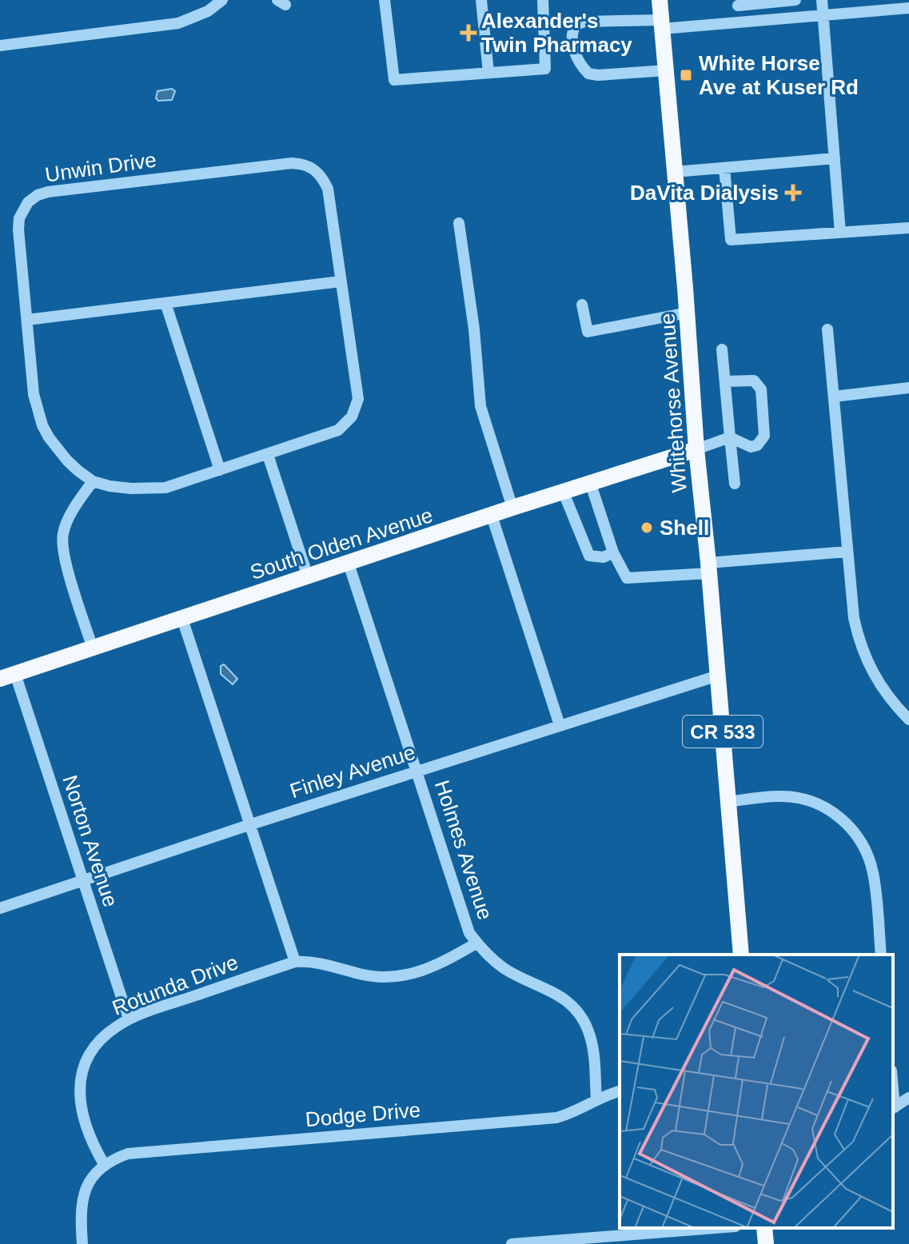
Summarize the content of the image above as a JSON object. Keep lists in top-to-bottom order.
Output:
{
  "streets": {
    "main road": ["Whitehorse Avenue", "South Olden Avenue", "CR 533"],
    "street": [
      "Unwin Drive",
      "Finley Avenue",
      "Norton Avenue",
      "Holmes Avenue",
      "Rotunda Drive",
      "Dodge Drive"
    ]
  },
  "crossings": [
    ["Whitehorse Avenue", "South Olden Avenue"],
    ["Whitehorse Avenue", "Finley Avenue"],
    ["South Olden Avenue", "Norton Avenue"],
    ["South Olden Avenue", "Holmes Avenue"],
    ["Finley Avenue", "Norton Avenue"],
    ["Finley Avenue", "Holmes Avenue"],
    ["Norton Avenue", "Rotunda Drive"],
    ["Holmes Avenue", "Rotunda Drive"],
    ["Holmes Avenue", "Dodge Drive"],
    ["Rotunda Drive", "Dodge Drive"]
  ],
  "places": {
    "health": ["Alexander's Twin Pharmacy", "DaVita Dialysis"],
    "transit": ["White Horse Ave at Kuser Rd"],
    "other": ["Shell"]
  }
}
